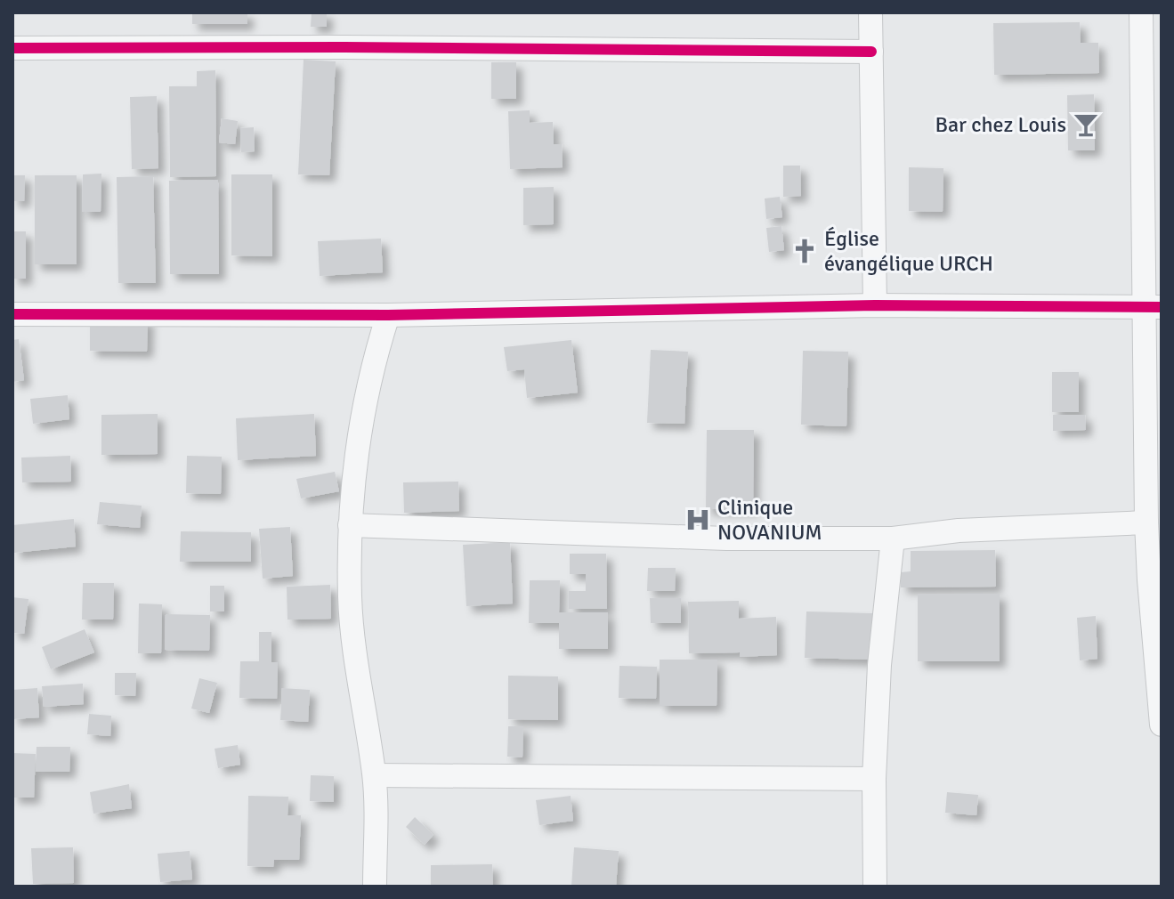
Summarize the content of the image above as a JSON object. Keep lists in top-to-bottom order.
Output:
{
  "places": {
    "bar": ["Bar chez Louis"],
    "church": ["Église évangélique URCH"],
    "hospital": ["Clinique NOVANIUM"]
  }
}
